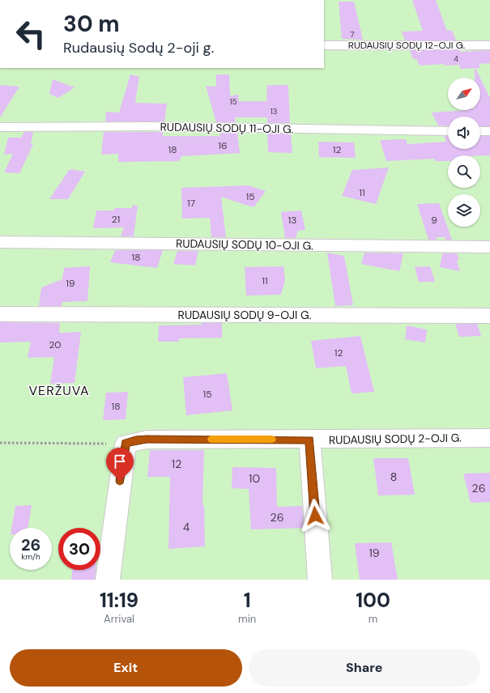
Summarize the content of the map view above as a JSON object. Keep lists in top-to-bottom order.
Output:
{
  "streets": {
    "street": [
      "RUDAUSIŲ SODŲ 12-OJI G.",
      "RUDAUSIŲ SODŲ 11-OJI G.",
      "RUDAUSIŲ SODŲ 10-OJI G.",
      "RUDAUSIŲ SODŲ 9-OJI G.",
      "RUDAUSIŲ SODŲ 2-OJI G."
    ]
  },
  "districts": ["VERŽUVA"],
  "house_numbers": [
    "7",
    "4",
    "15",
    "13",
    "16",
    "18",
    "12",
    "11",
    "15",
    "17",
    "21",
    "13",
    "9",
    "18",
    "11",
    "19",
    "20",
    "12",
    "15",
    "18",
    "12",
    "8",
    "10",
    "26",
    "26",
    "4",
    "19"
  ],
  "north": "top right",
  "page": {
    "turn": ["30 m", "Rudausių Sodų 2-oji g."],
    "speed": "26 km/h",
    "limit": "30",
    "eta": [
      "11:19",
      "Arrival",
      "1",
      "min",
      "100",
      "m"
    ],
    "buttons": ["Exit", "Share"]
  }
}
